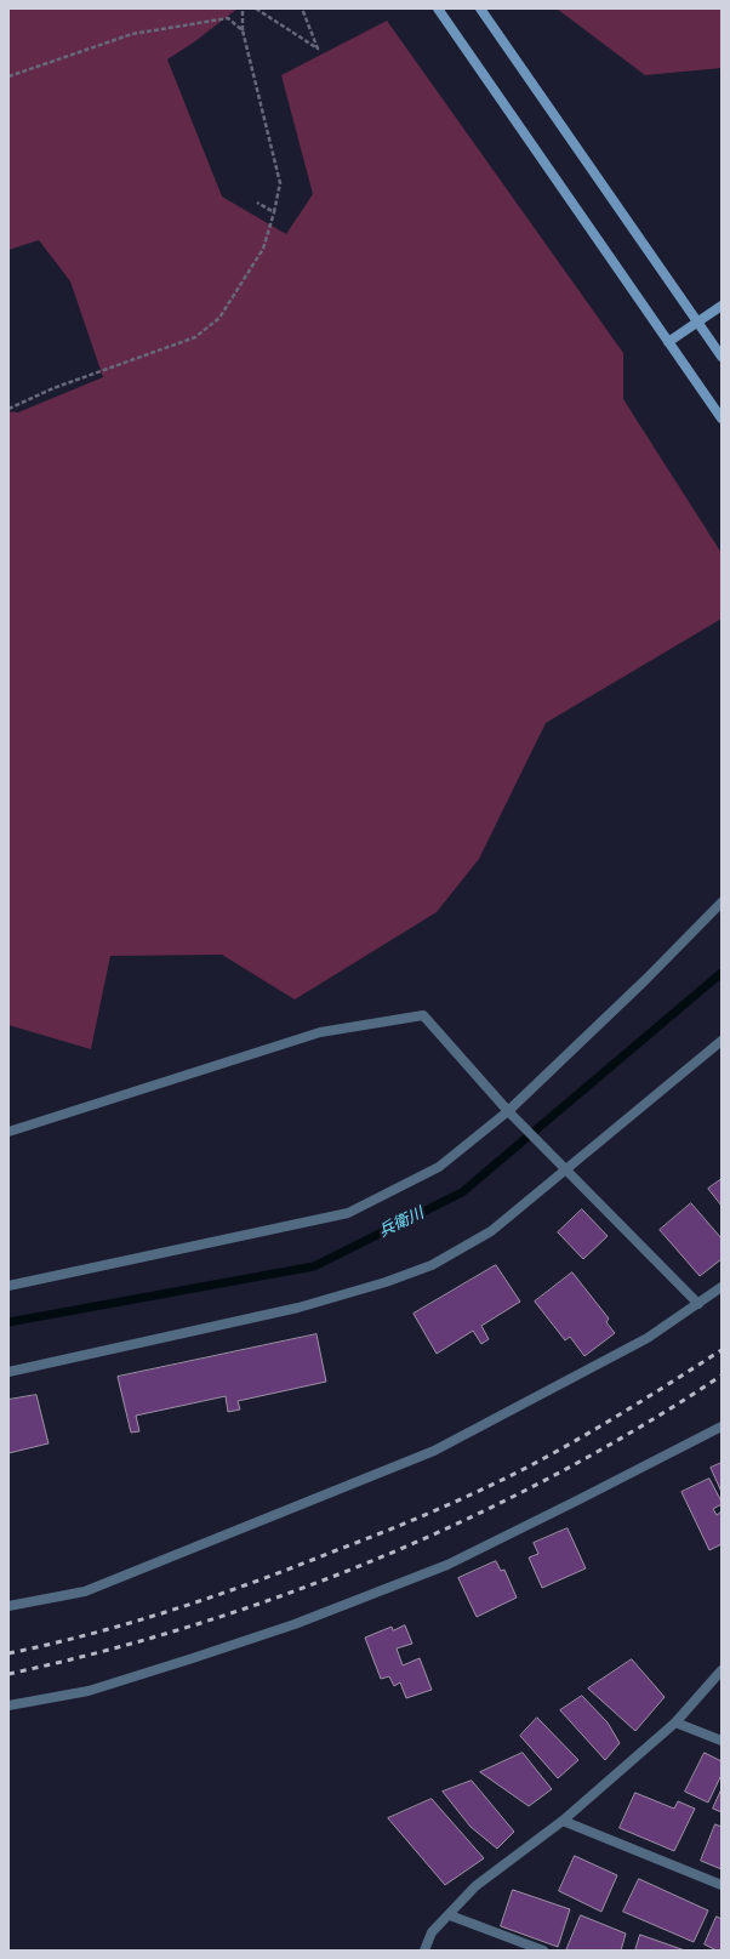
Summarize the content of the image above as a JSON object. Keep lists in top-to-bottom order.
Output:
{
  "water": ["兵衛川"]
}
